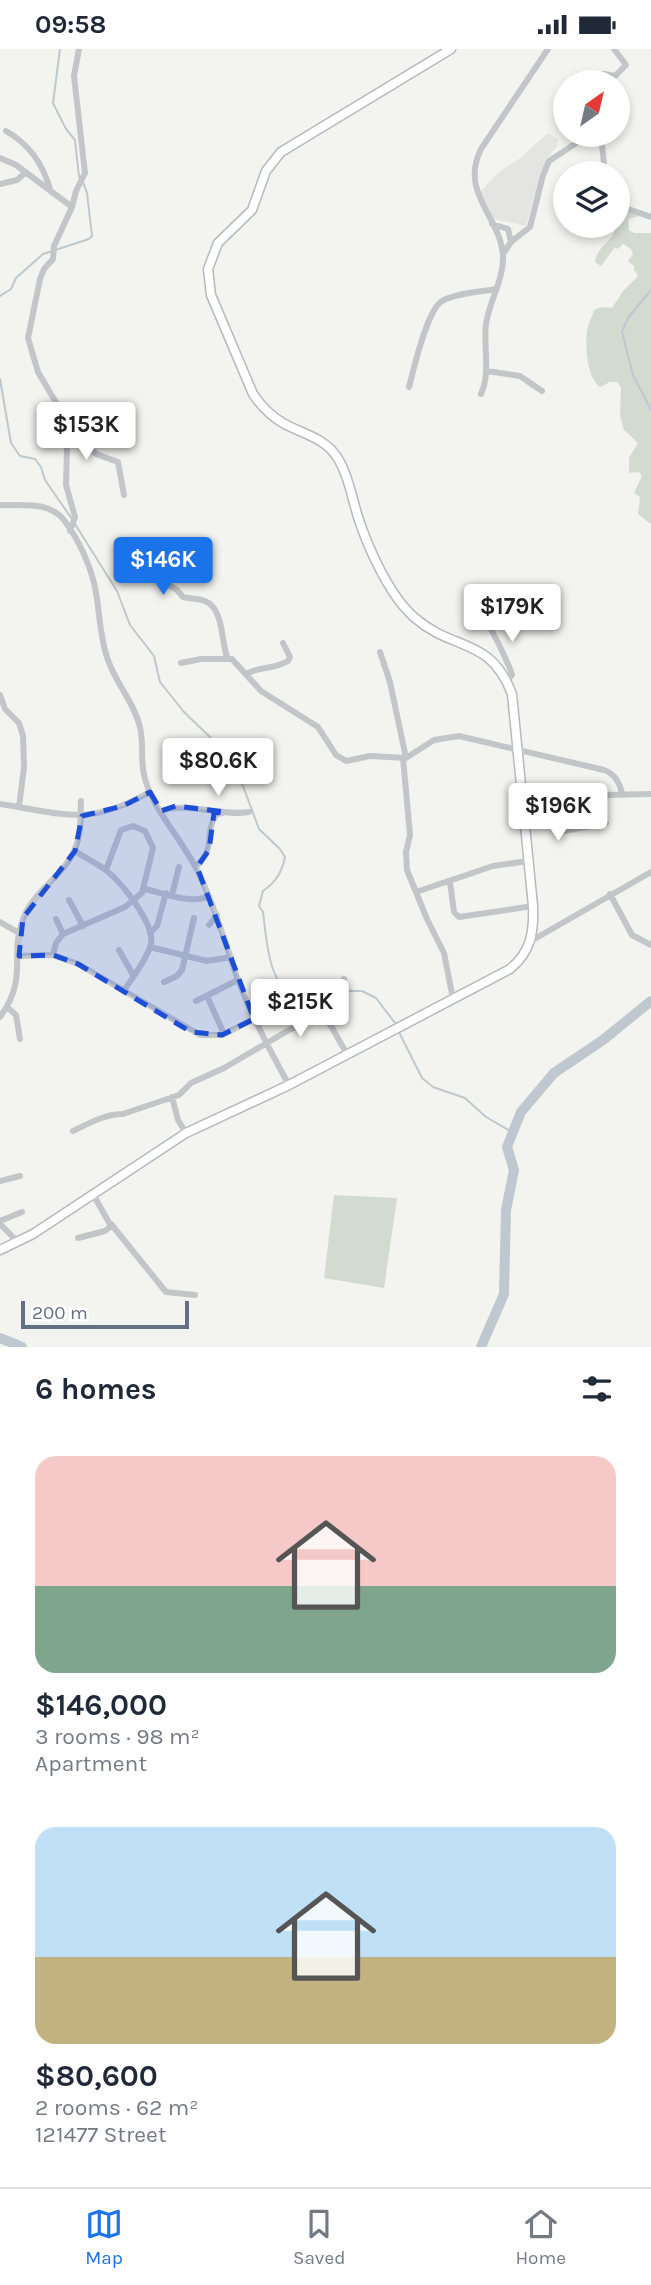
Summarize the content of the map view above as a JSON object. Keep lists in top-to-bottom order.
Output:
{
  "scale_bar": "200 m",
  "north": "top right",
  "page": {
    "status": "09:58",
    "price": [
      "$153K",
      "$146K",
      "$179K",
      "$80.6K",
      "$196K",
      "$215K"
    ],
    "scale": "200 m",
    "heading": "6 homes",
    "list": [
      {
        "name": "$146,000",
        "note": "3 rooms · 98 m² · Apartment"
      },
      {
        "name": "$80,600",
        "note": "2 rooms · 62 m² · 121477 Street"
      }
    ],
    "tabs": ["Map", "Saved", "Home"]
  }
}
